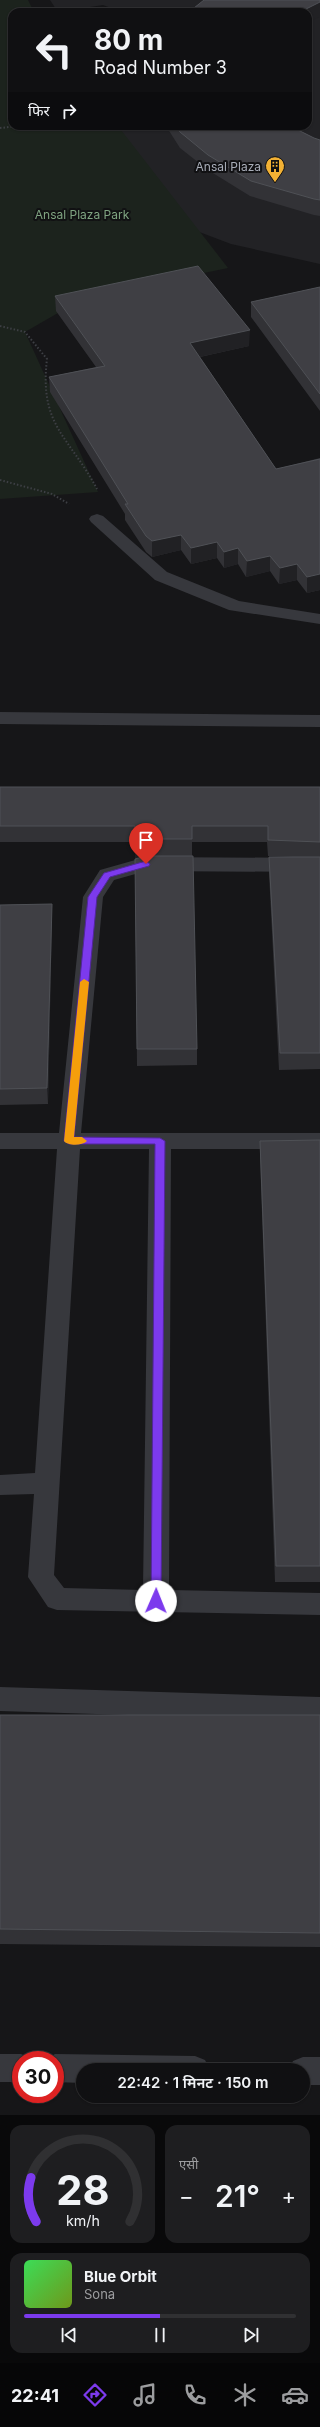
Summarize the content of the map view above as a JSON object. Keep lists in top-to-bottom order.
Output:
{
  "parks": ["Ansal Plaza Park"],
  "places": {
    "building": ["Ansal Plaza"]
  },
  "page": {
    "turn": ["80 m", "Road Number 3"],
    "then": "फिर",
    "limit": "30",
    "trip": "22:42 · 1 मिनट · 150 m",
    "tile": "एसी",
    "heat": ["−", "21°", "+"],
    "song": ["Blue Orbit", "Sona"],
    "tabs": "22:41",
    "gauge": ["28", "km/h"]
  }
}
